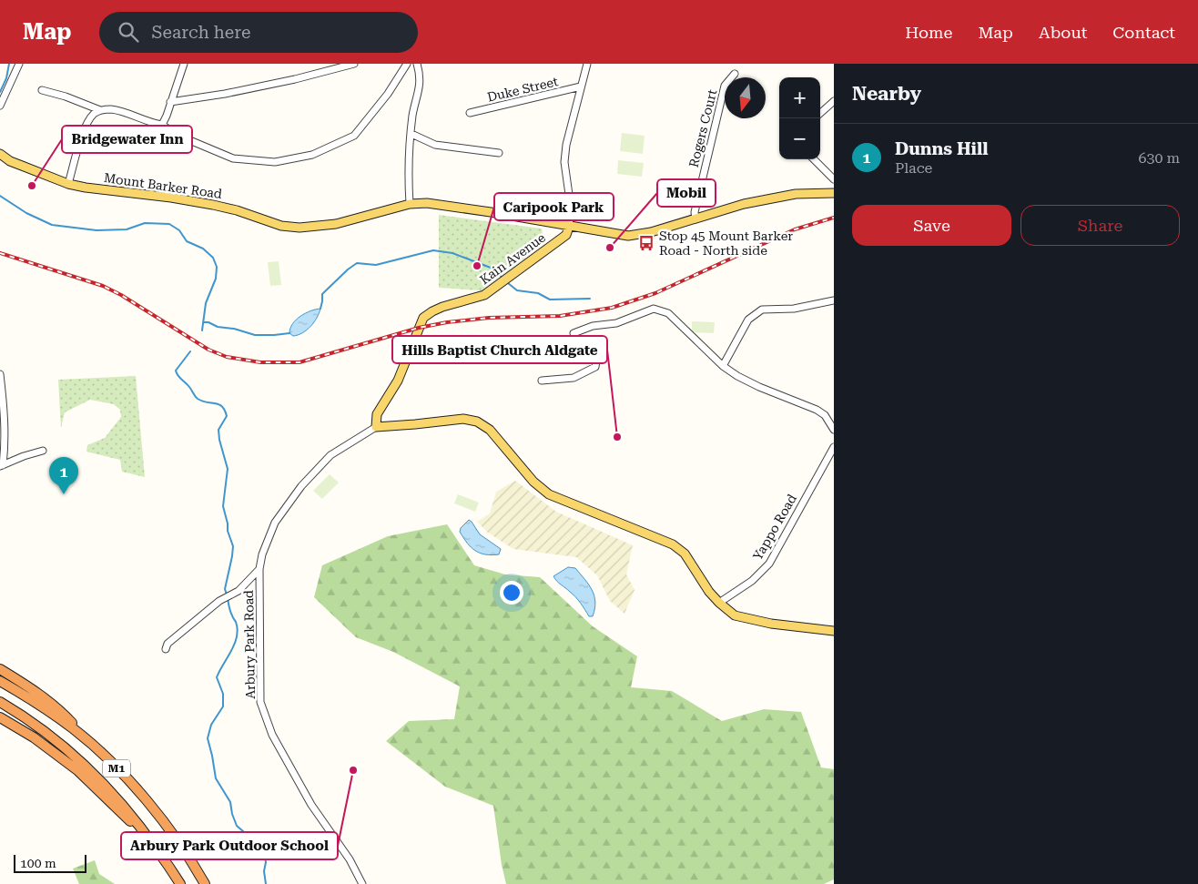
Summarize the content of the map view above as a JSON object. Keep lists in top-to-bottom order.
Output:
{
  "streets": {
    "highway": ["M1"],
    "main road": ["Mount Barker Road", "Kain Avenue"],
    "street": [
      "Duke Street",
      "Rogers Court",
      "Yappo Road",
      "Arbury Park Road"
    ]
  },
  "crossings": [
    ["Rogers Court", "Mount Barker Road"],
    ["Mount Barker Road", "Kain Avenue"],
    ["Kain Avenue", "Arbury Park Road"]
  ],
  "places": {
    "other": [
      "Bridgewater Inn",
      "Mobil",
      "Caripook Park",
      "Hills Baptist Church Aldgate",
      "Arbury Park Outdoor School"
    ],
    "bus stop": ["Stop 45 Mount Barker Road - North side"]
  },
  "scale_bar": "100 m",
  "north": "bottom",
  "page": {
    "header": "Map",
    "search": "Search here",
    "nav": [
      "Home",
      "Map",
      "About",
      "Contact"
    ],
    "heading": "Nearby",
    "map_buttons": ["+", "−"],
    "list": [
      {
        "mark": "1",
        "name": "Dunns Hill",
        "note": "Place",
        "value": "630 m"
      }
    ],
    "buttons": ["Save", "Share"],
    "pins": "1",
    "scale": "100 m"
  }
}
